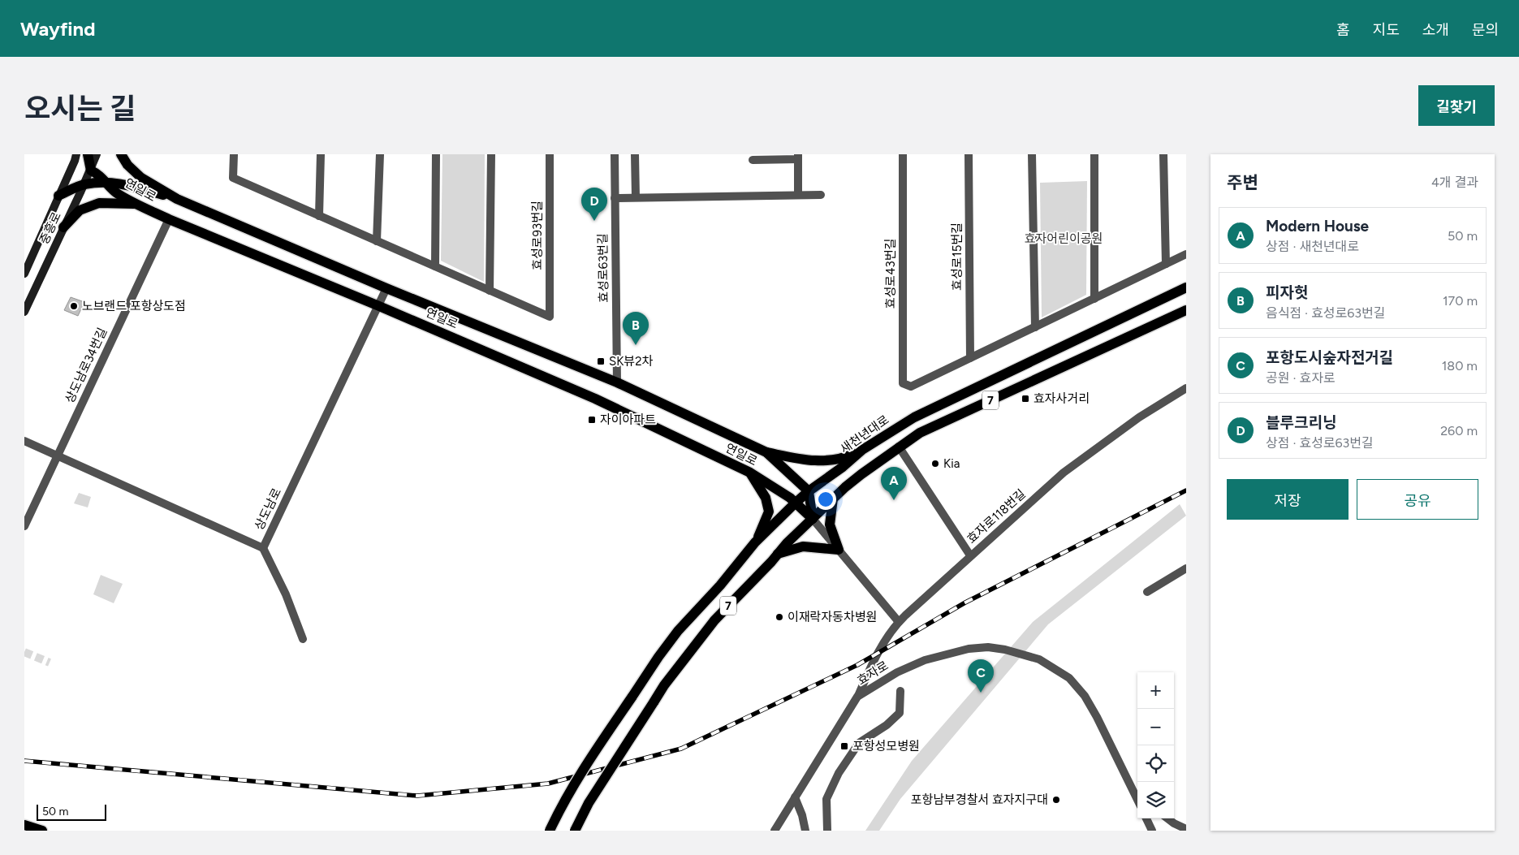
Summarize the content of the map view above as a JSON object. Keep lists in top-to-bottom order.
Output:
{
  "streets": {
    "main road": [
      "연일로",
      "중흥로",
      "7",
      "새천년대로"
    ],
    "street": [
      "효성로93번길",
      "효성로15번길",
      "효성로63번길",
      "효성로43번길",
      "상도남로34번길",
      "상도남로",
      "효자로118번길",
      "효자로"
    ]
  },
  "crossings": [
    ["연일로", "중흥로"],
    ["연일로", "효성로63번길"],
    ["연일로", "상도남로34번길"],
    ["연일로", "7"],
    ["연일로", "새천년대로"],
    ["연일로", "상도남로"],
    ["효성로15번길", "효성로43번길"],
    ["상도남로34번길", "상도남로"],
    ["효자로118번길", "효자로"]
  ],
  "parks": ["효자어린이공원"],
  "places": {
    "other": [
      "노브랜드 포항상도점",
      "Kia",
      "이재락자동차병원",
      "포항남부경찰서 효자지구대"
    ],
    "transit": [
      "SK뷰2차",
      "효자사거리",
      "자이아파트",
      "포항성모병원"
    ]
  },
  "scale_bar": "50 m",
  "page": {
    "header": "Wayfind",
    "nav": [
      "홈",
      "지도",
      "소개",
      "문의"
    ],
    "title": "오시는 길",
    "buttons": [
      "길찾기",
      ["저장", "공유"]
    ],
    "heading": ["주변", "4개 결과"],
    "pins": [
      "D",
      "B",
      "A",
      "C"
    ],
    "list": [
      {
        "mark": "A",
        "name": "Modern House",
        "note": "상점 · 새천년대로",
        "value": "50 m"
      },
      {
        "mark": "B",
        "name": "피자헛",
        "note": "음식점 · 효성로63번길",
        "value": "170 m"
      },
      {
        "mark": "C",
        "name": "포항도시숲자전거길",
        "note": "공원 · 효자로",
        "value": "180 m"
      },
      {
        "mark": "D",
        "name": "블루크리닝",
        "note": "상점 · 효성로63번길",
        "value": "260 m"
      }
    ],
    "map_buttons": ["+", "−"],
    "scale": "50 m"
  }
}
